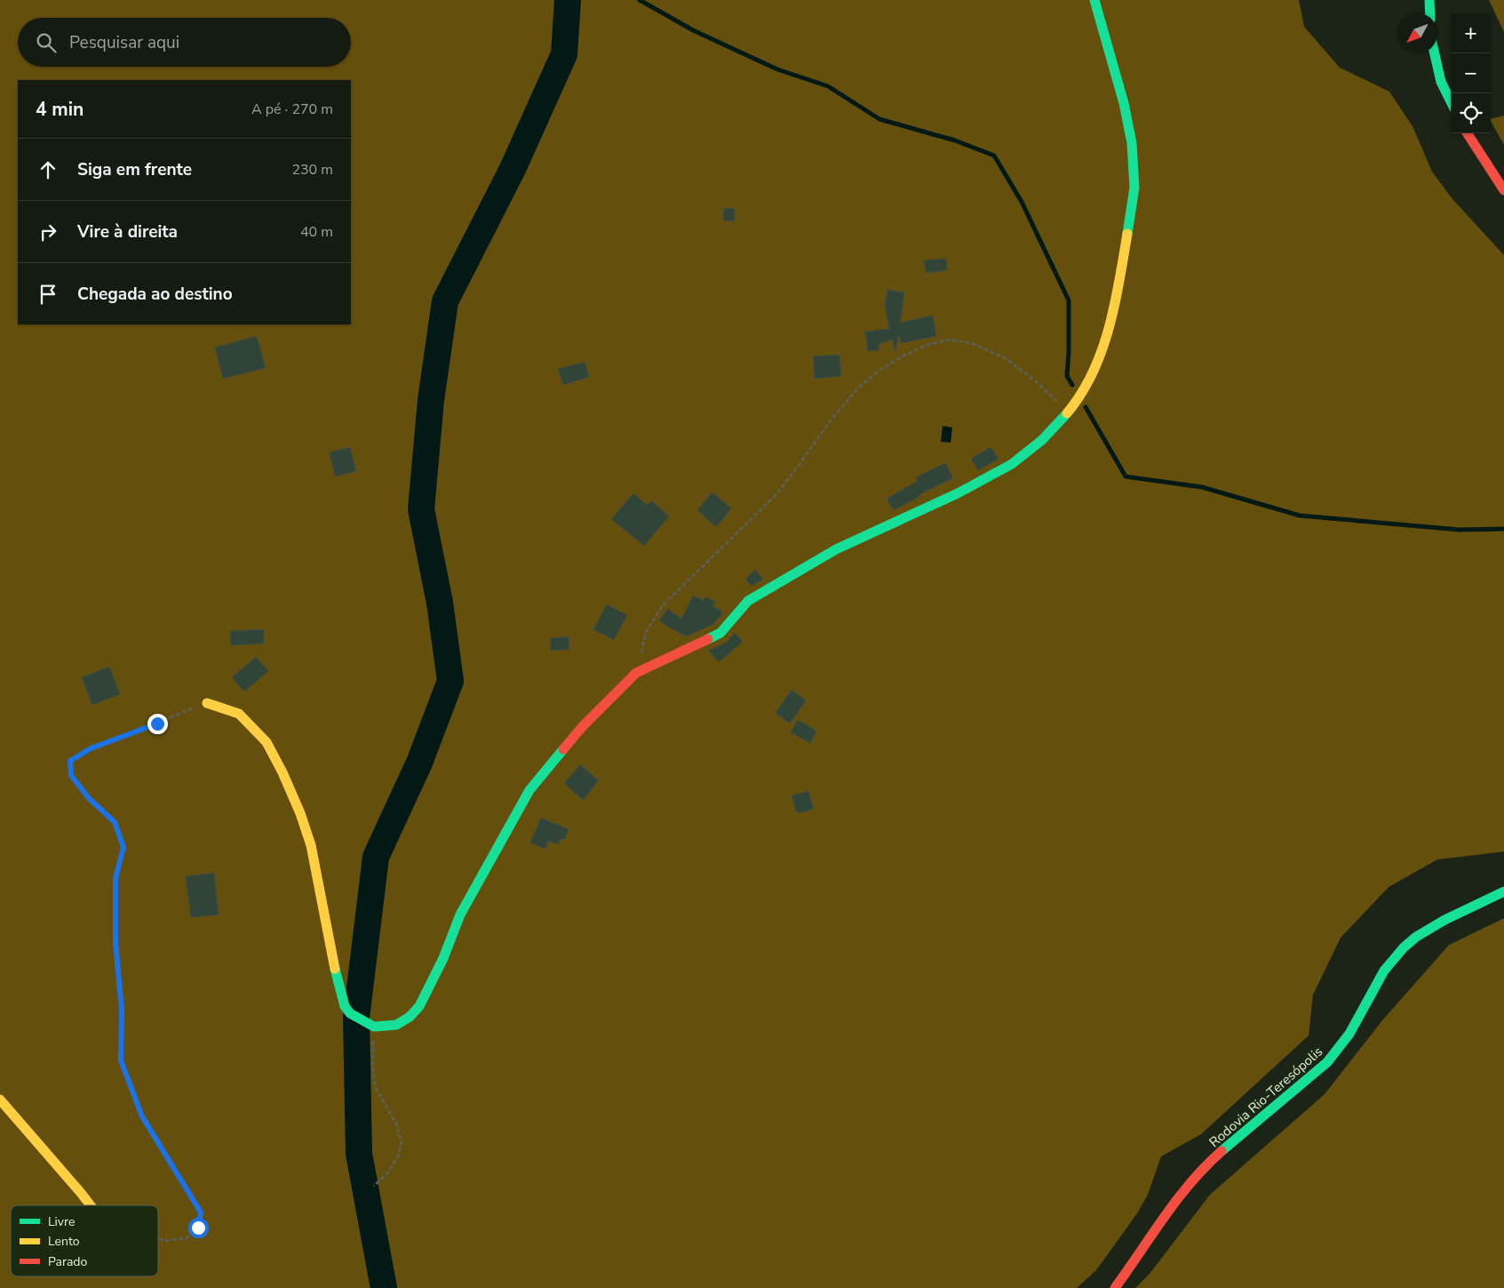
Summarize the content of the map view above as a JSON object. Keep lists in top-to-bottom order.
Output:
{
  "streets": {
    "main road": ["Rodovia Rio-Teresópolis"]
  },
  "legend": ["Livre", "Lento", "Parado"],
  "north": "bottom left",
  "page": {
    "map_buttons": ["+", "−"],
    "search": "Pesquisar aqui",
    "heading": ["4 min", "A pé · 270 m"],
    "list": [
      ["Siga em frente", "230 m"],
      ["Vire à direita", "40 m"],
      "Chegada ao destino"
    ]
  }
}
